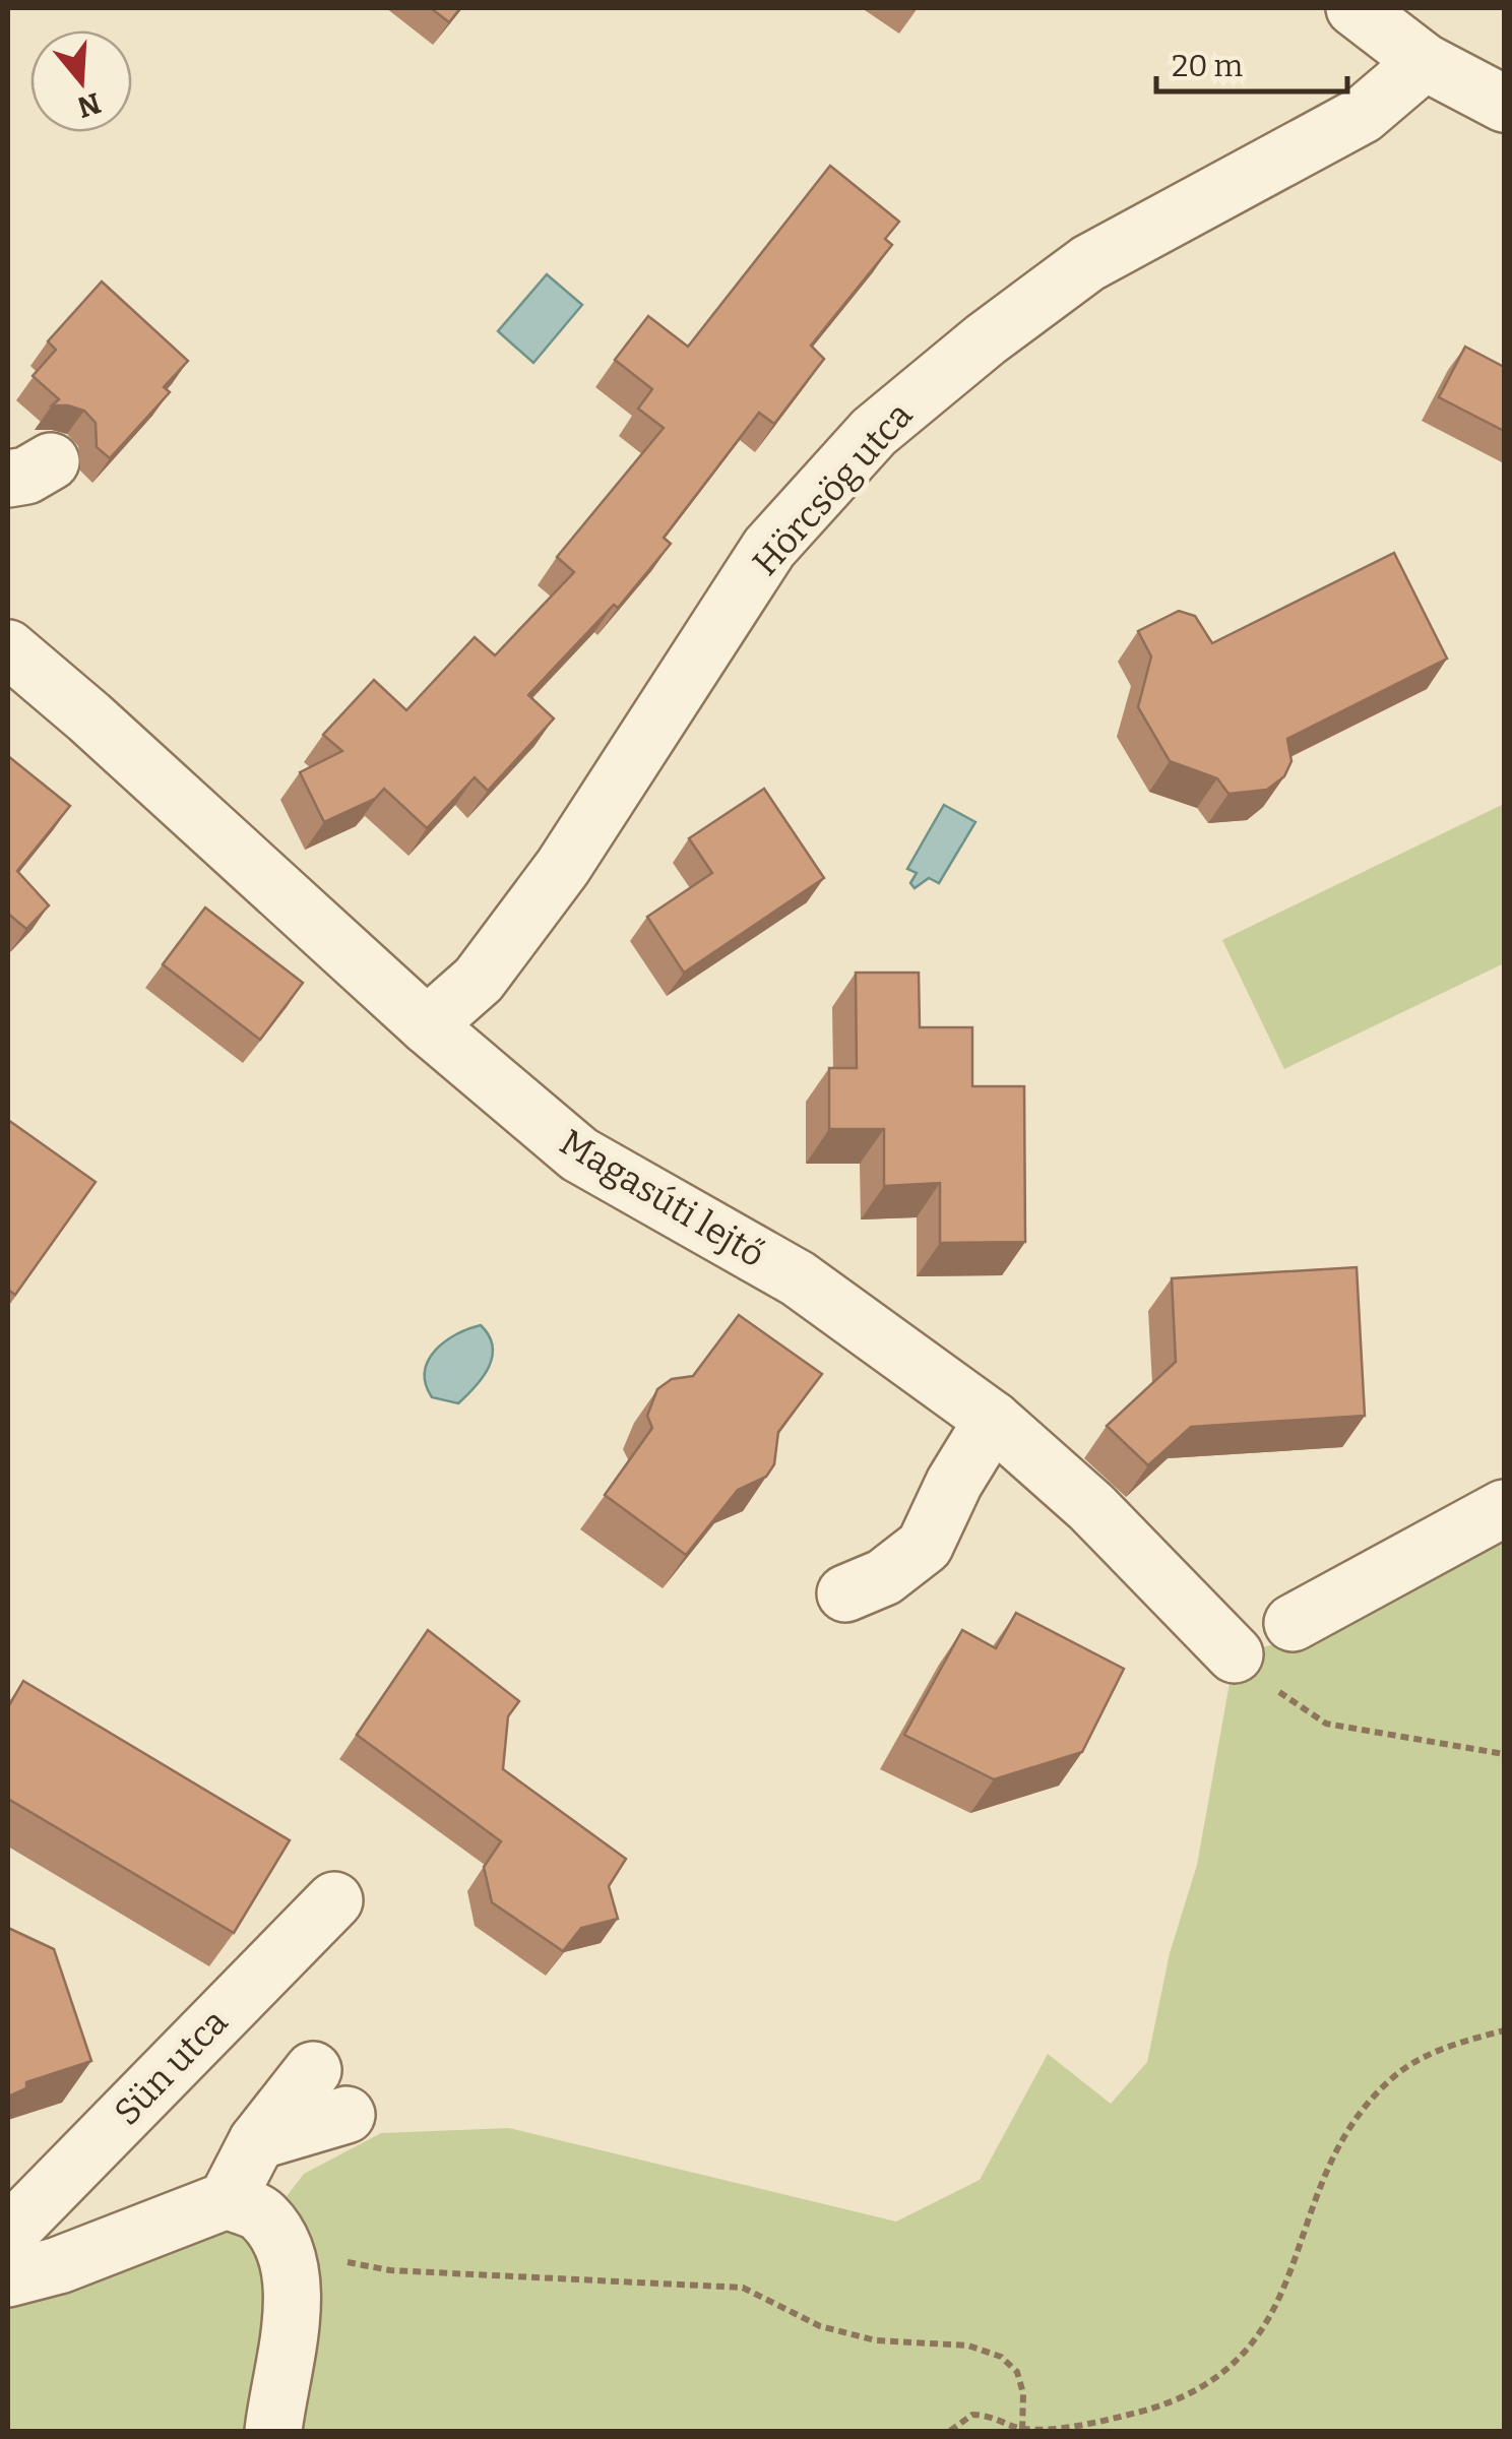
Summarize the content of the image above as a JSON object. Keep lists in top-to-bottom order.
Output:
{
  "streets": {
    "street": ["Hörcsög utca", "Magasúti lejtő", "Sün utca"]
  },
  "crossings": [
    ["Hörcsög utca", "Magasúti lejtő"]
  ],
  "scale_bar": "20 m",
  "north": "bottom"
}
